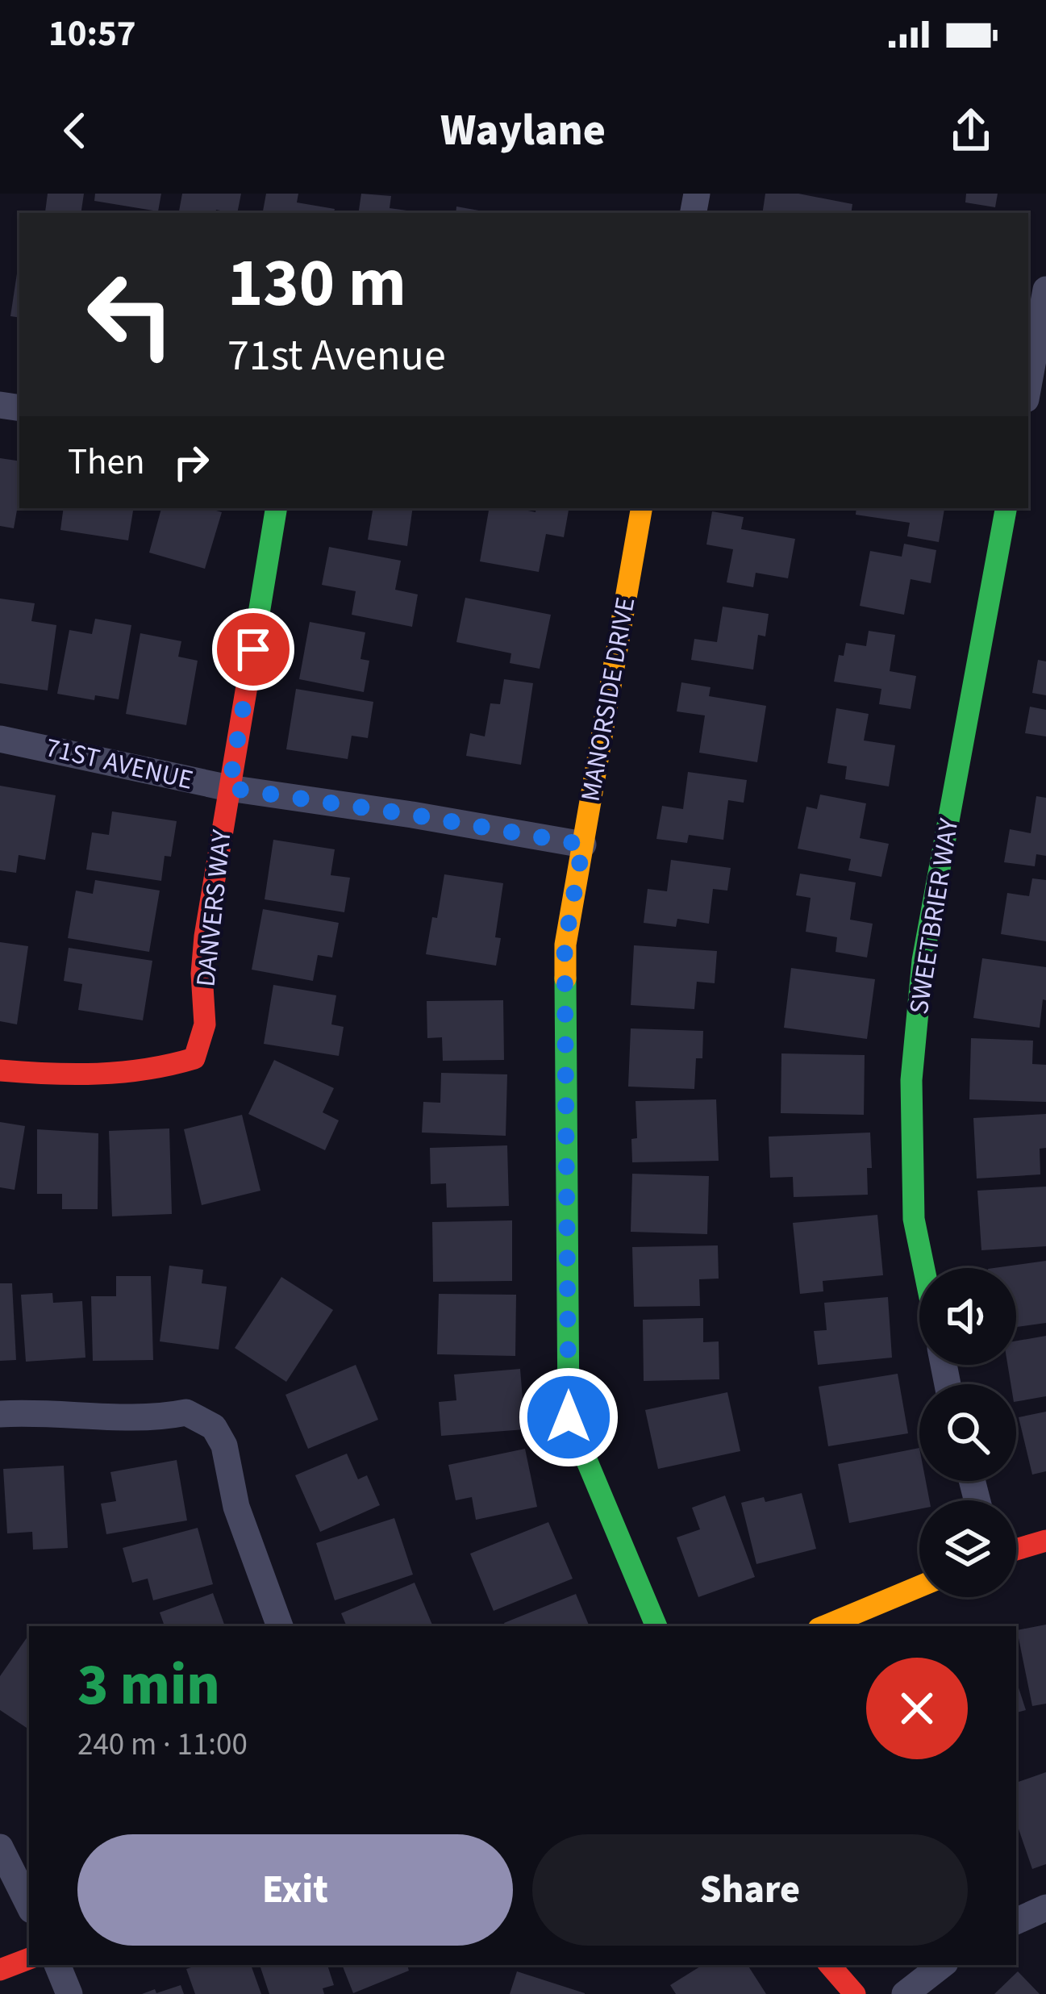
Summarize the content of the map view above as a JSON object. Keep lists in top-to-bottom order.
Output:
{
  "streets": {
    "street": [
      "MANORSIDE DRIVE",
      "71ST AVENUE",
      "DANVERS WAY",
      "SWEETBRIER WAY"
    ]
  },
  "crossings": [
    ["MANORSIDE DRIVE", "71ST AVENUE"],
    ["71ST AVENUE", "DANVERS WAY"]
  ],
  "page": {
    "status": "10:57",
    "header": "Waylane",
    "turn": ["130 m", "71st Avenue"],
    "then": "Then",
    "heading": ["3 min", "240 m · 11:00"],
    "buttons": ["Exit", "Share"]
  }
}
